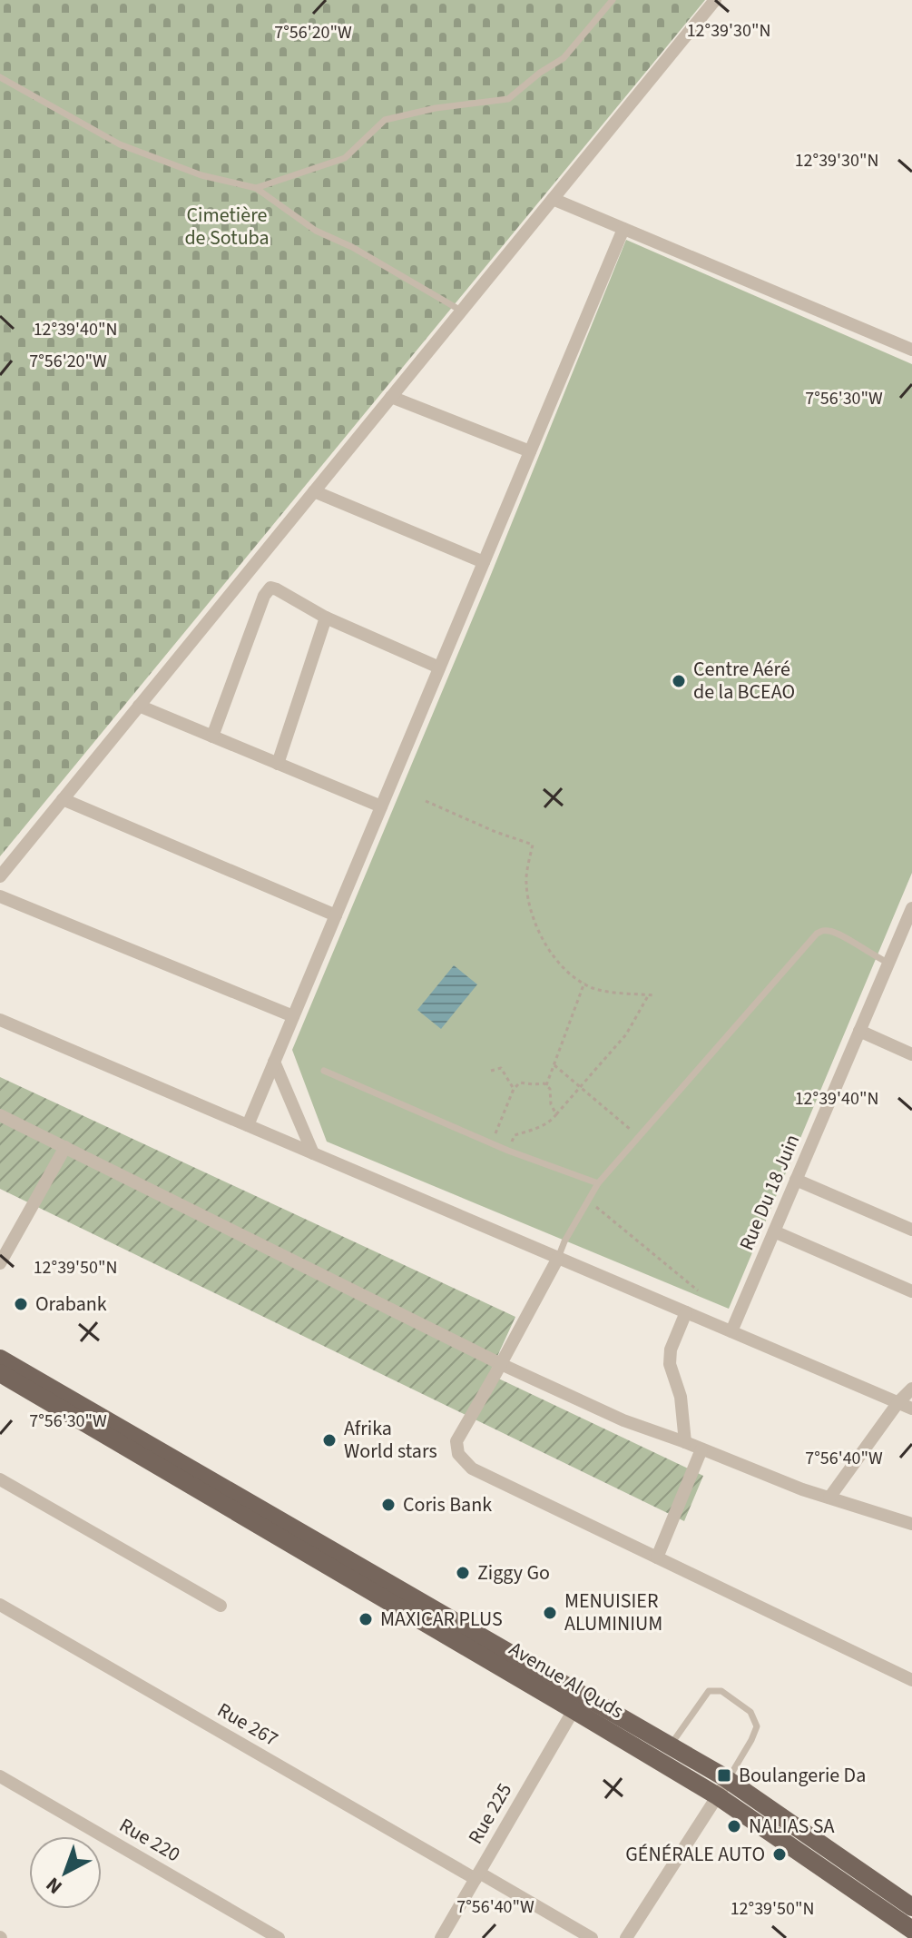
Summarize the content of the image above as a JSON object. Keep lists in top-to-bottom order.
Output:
{
  "streets": {
    "main road": ["Avenue Al Quds"],
    "street": [
      "Rue Du 18 Juin",
      "Rue 267",
      "Rue 225",
      "Rue 220"
    ]
  },
  "crossings": [
    ["Avenue Al Quds", "Rue 225"],
    ["Rue 267", "Rue 225"]
  ],
  "parks": ["Cimetière de Sotuba"],
  "places": {
    "other": [
      "Centre Aéré de la BCEAO",
      "Orabank",
      "Afrika World stars",
      "Coris Bank",
      "Ziggy Go",
      "MENUISIER ALUMINIUM",
      "MAXICAR PLUS",
      "NALIAS SA",
      "GÉNÉRALE AUTO"
    ],
    "transit": ["Boulangerie Da"]
  },
  "north": "bottom left",
  "coordinates": [
    "12°39'30\"N",
    "7°56'20\"W",
    "12°39'40\"N",
    "7°56'30\"W",
    "12°39'50\"N",
    "7°56'40\"W"
  ]
}
